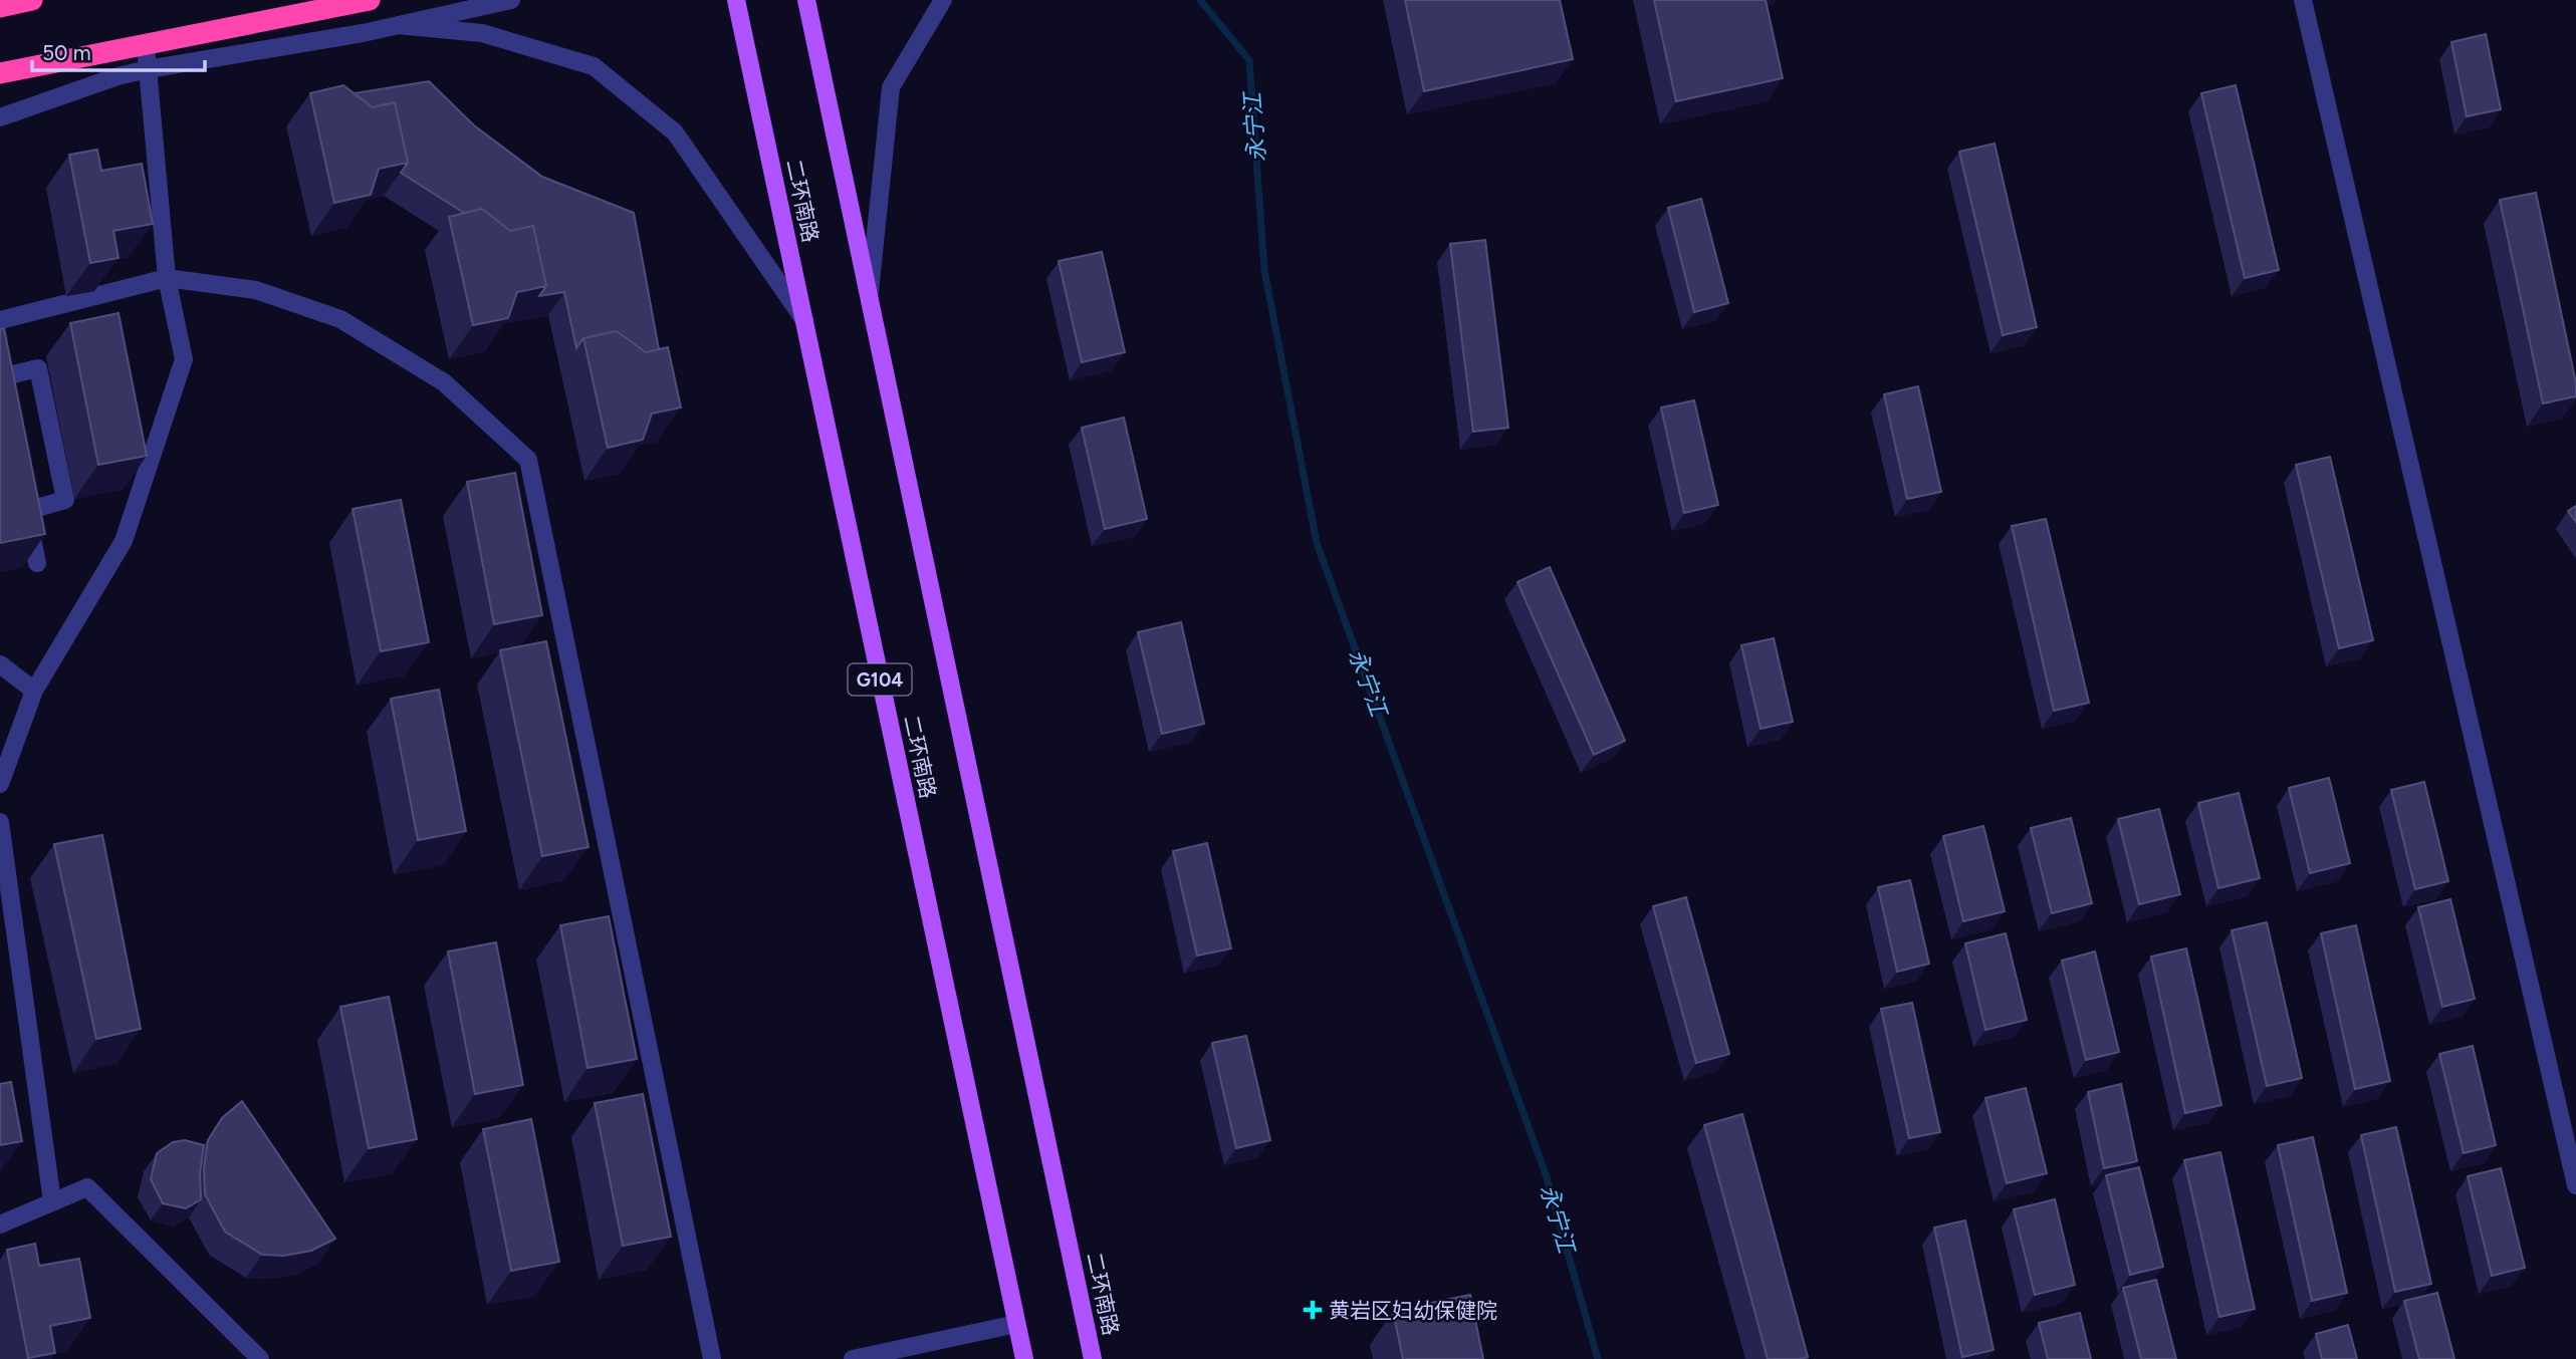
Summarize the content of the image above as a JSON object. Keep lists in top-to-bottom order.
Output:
{
  "streets": {
    "main road": ["二环南路", "G104"]
  },
  "water": ["永宁江"],
  "places": {
    "health": ["黄岩区妇幼保健院"]
  },
  "scale_bar": "50 m"
}
